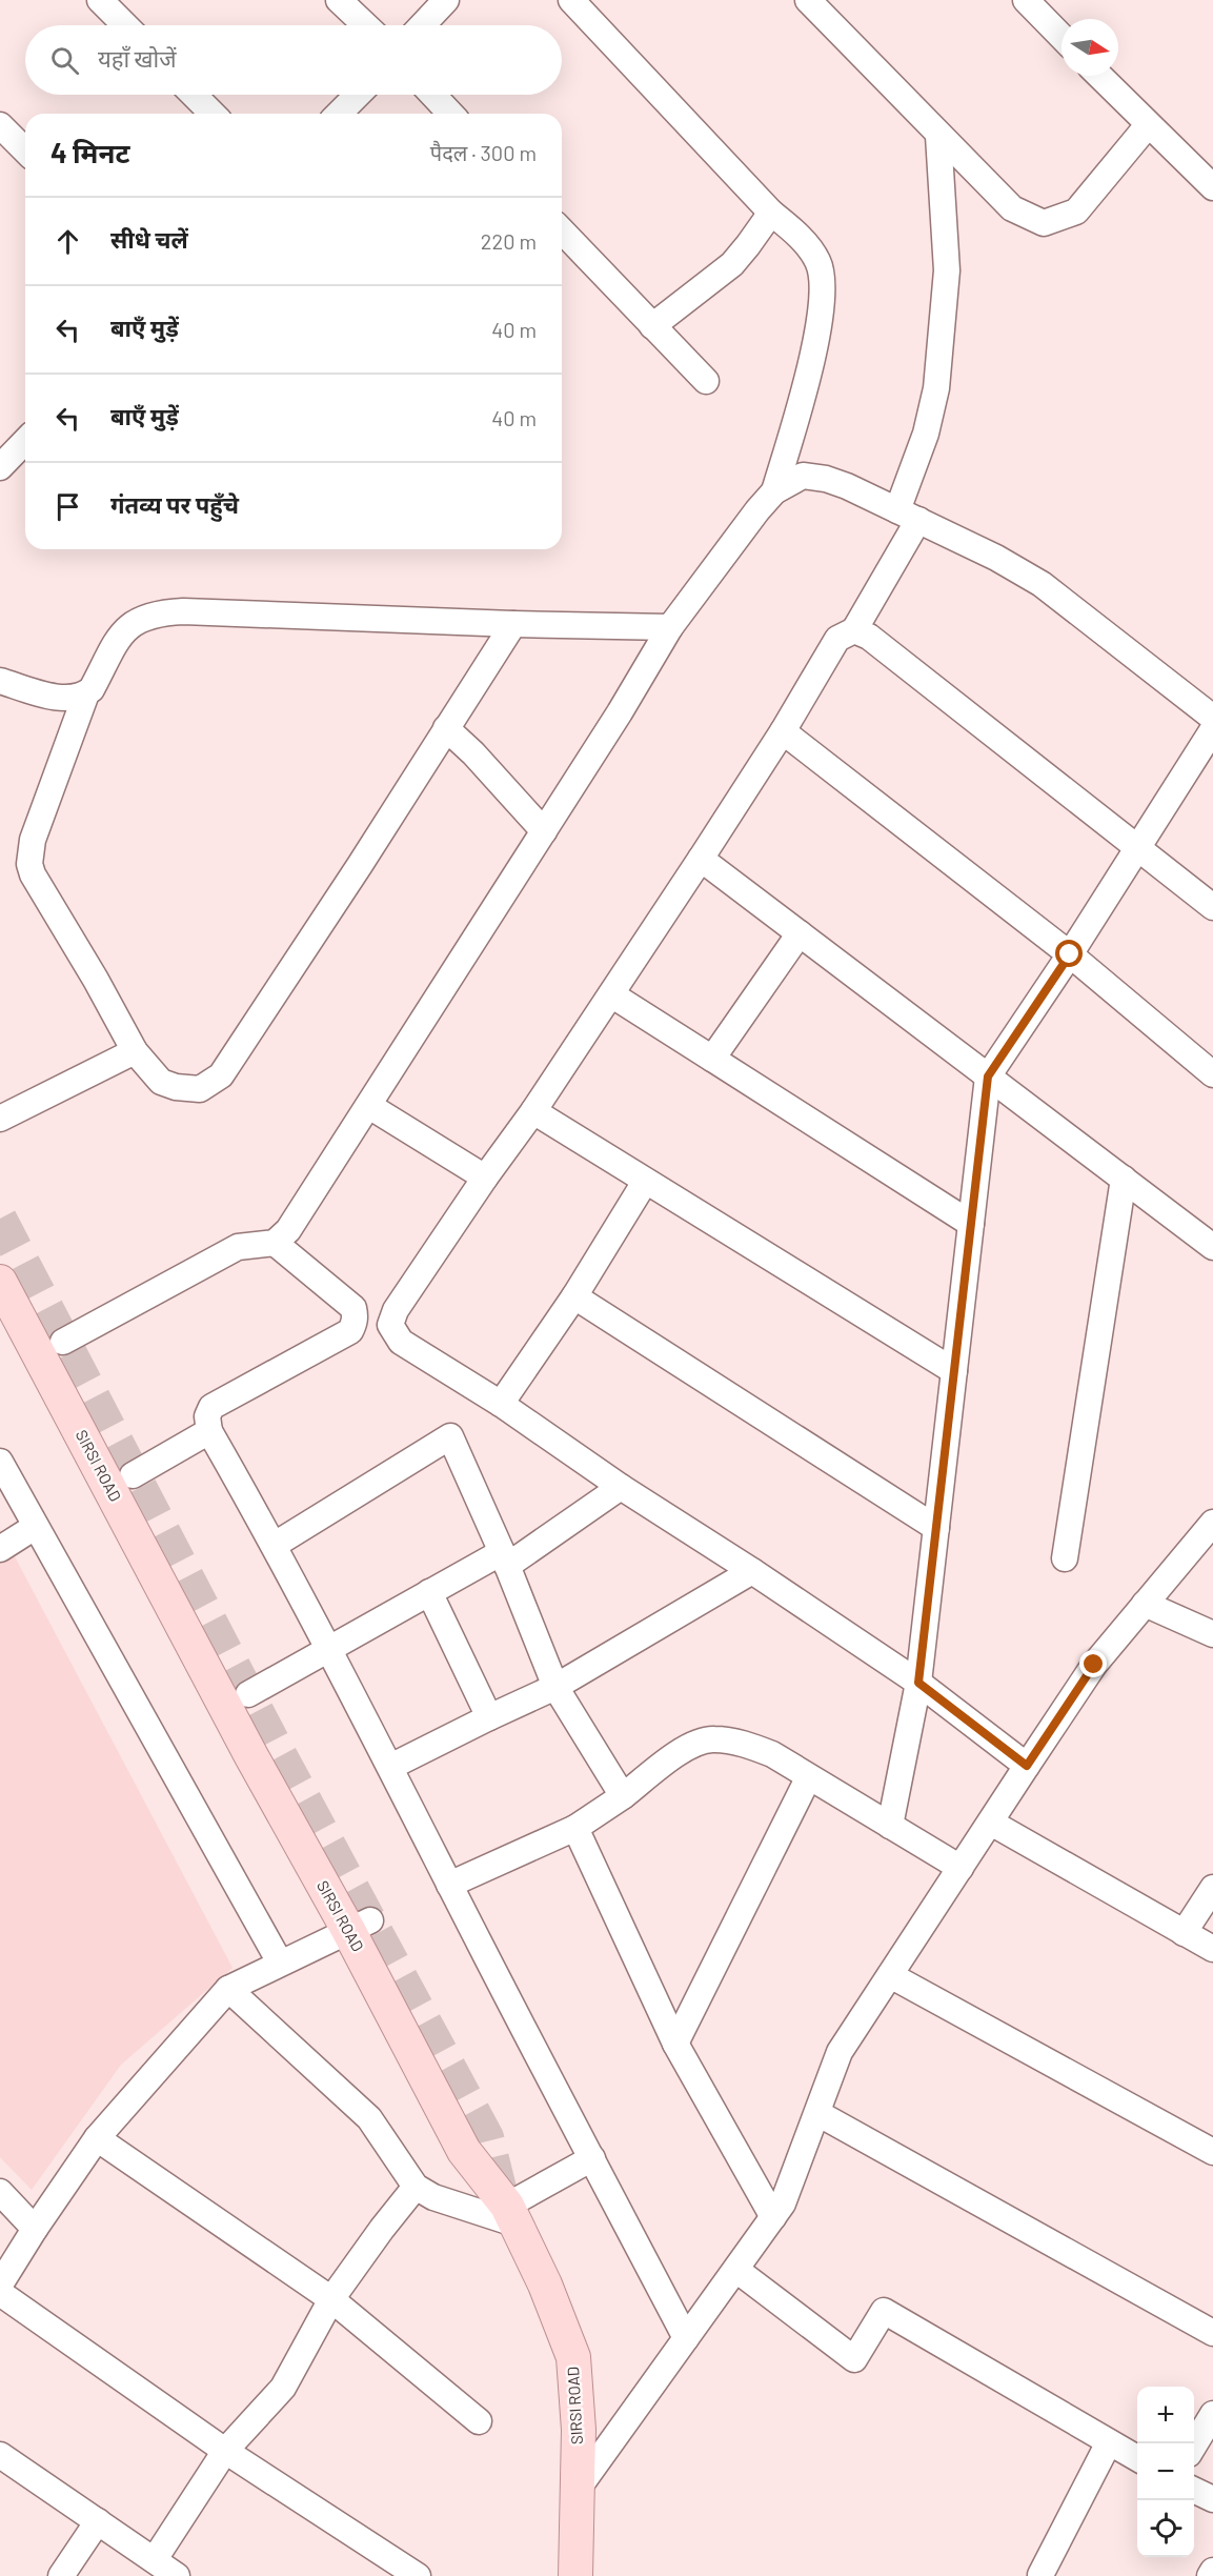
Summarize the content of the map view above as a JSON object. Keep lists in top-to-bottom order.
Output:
{
  "streets": {
    "main road": ["SIRSI ROAD"]
  },
  "north": "right",
  "page": {
    "search": "यहाँ खोजें",
    "heading": ["4 मिनट", "पैदल · 300 m"],
    "list": [
      ["सीधे चलें", "220 m"],
      ["बाएँ मुड़ें", "40 m"],
      ["बाएँ मुड़ें", "40 m"],
      "गंतव्य पर पहुँचे"
    ],
    "map_buttons": ["+", "−"]
  }
}
